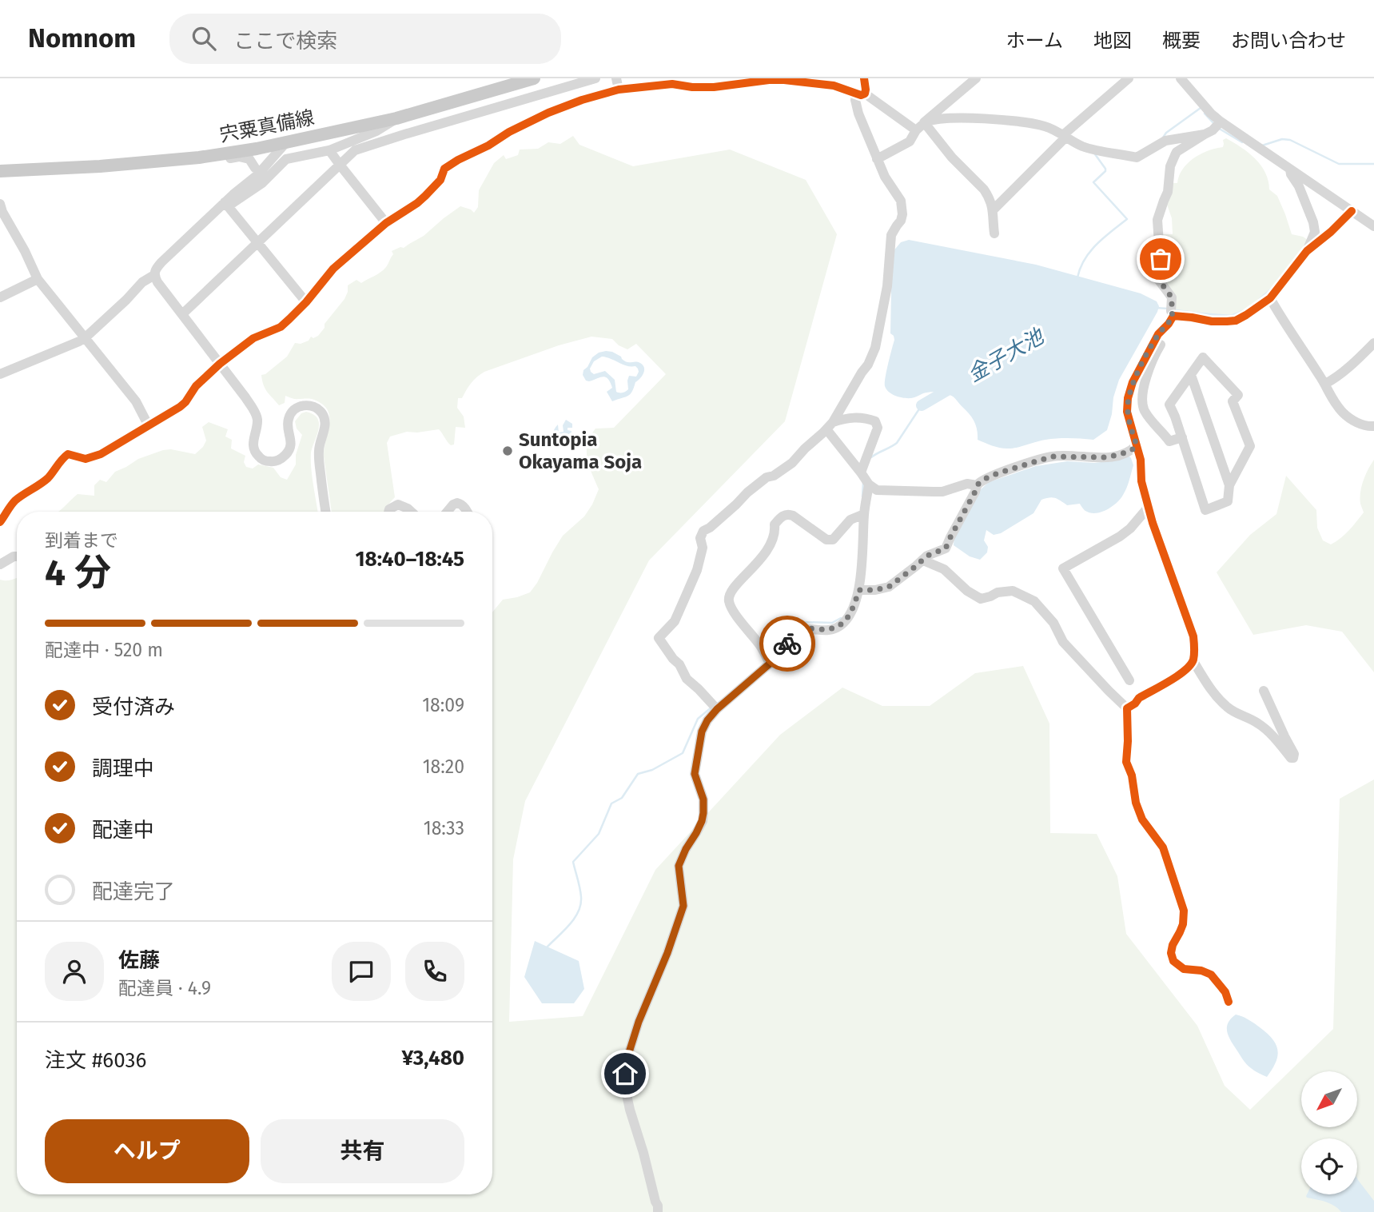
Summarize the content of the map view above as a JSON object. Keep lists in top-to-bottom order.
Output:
{
  "streets": {
    "main road": ["宍粟真備線"]
  },
  "water": ["金子大池"],
  "places": ["Suntopia Okayama Soja"],
  "north": "bottom left",
  "page": {
    "header": "Nomnom",
    "search": "ここで検索",
    "nav": [
      "ホーム",
      "地図",
      "概要",
      "お問い合わせ"
    ],
    "heading": ["4 分", "到着まで", "18:40–18:45"],
    "panel": [
      "佐藤",
      "配達員 · 4.9",
      "注文 #6036",
      "¥3,480"
    ],
    "bar": "配達中 · 520 m",
    "list": [
      ["受付済み", "18:09"],
      ["調理中", "18:20"],
      ["配達中", "18:33"],
      "配達完了"
    ],
    "buttons": ["ヘルプ", "共有"]
  }
}
